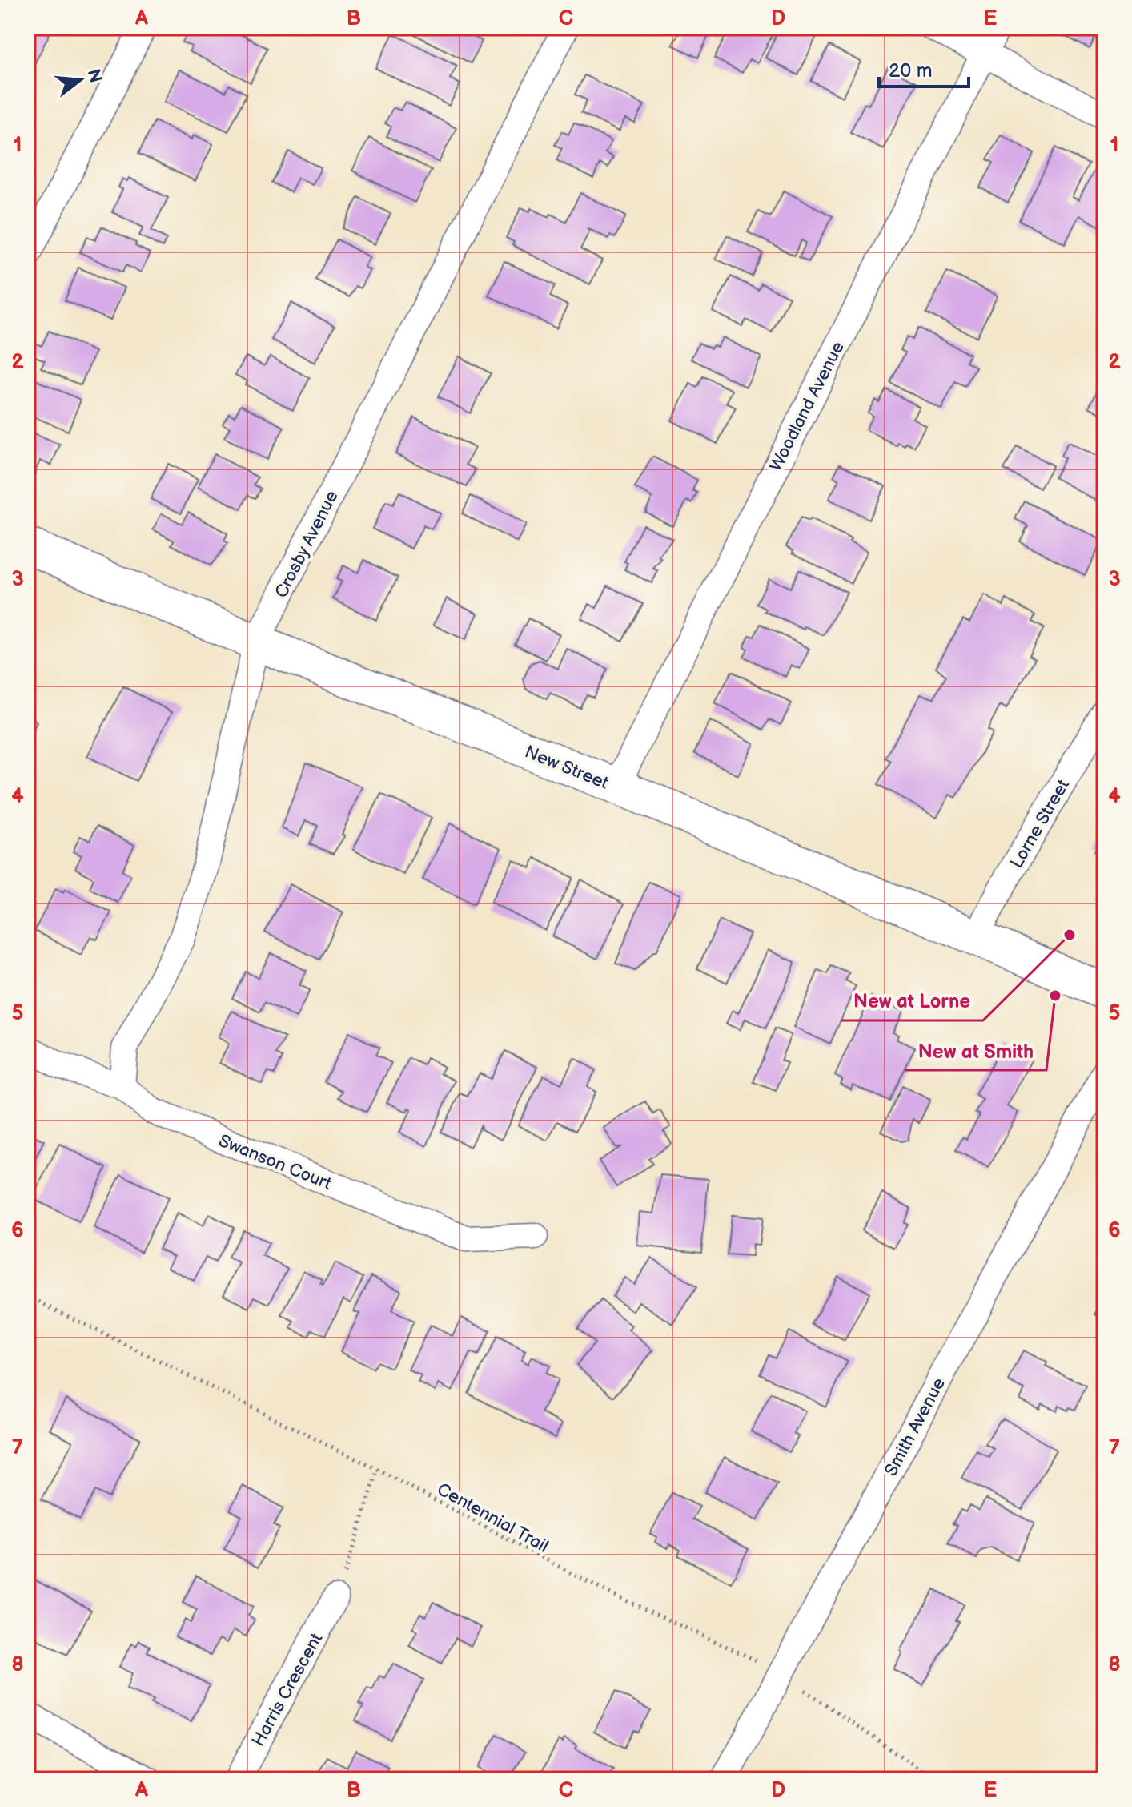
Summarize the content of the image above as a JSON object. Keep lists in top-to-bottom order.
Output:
{
  "streets": {
    "main road": ["New Street"],
    "street": [
      "Woodland Avenue",
      "Crosby Avenue",
      "Lorne Street",
      "Swanson Court",
      "Smith Avenue",
      "Harris Crescent"
    ],
    "path": ["Centennial Trail"]
  },
  "crossings": [
    ["Woodland Avenue", "New Street"],
    ["Crosby Avenue", "New Street"],
    ["Crosby Avenue", "Swanson Court"],
    ["New Street", "Lorne Street"],
    ["Smith Avenue", "Centennial Trail"]
  ],
  "places": ["New at Lorne", "New at Smith"],
  "scale_bar": "20 m",
  "north": "right",
  "grid": {
    "columns": [
      "A",
      "B",
      "C",
      "D",
      "E"
    ],
    "rows": [
      "1",
      "2",
      "3",
      "4",
      "5",
      "6",
      "7",
      "8"
    ]
  }
}
